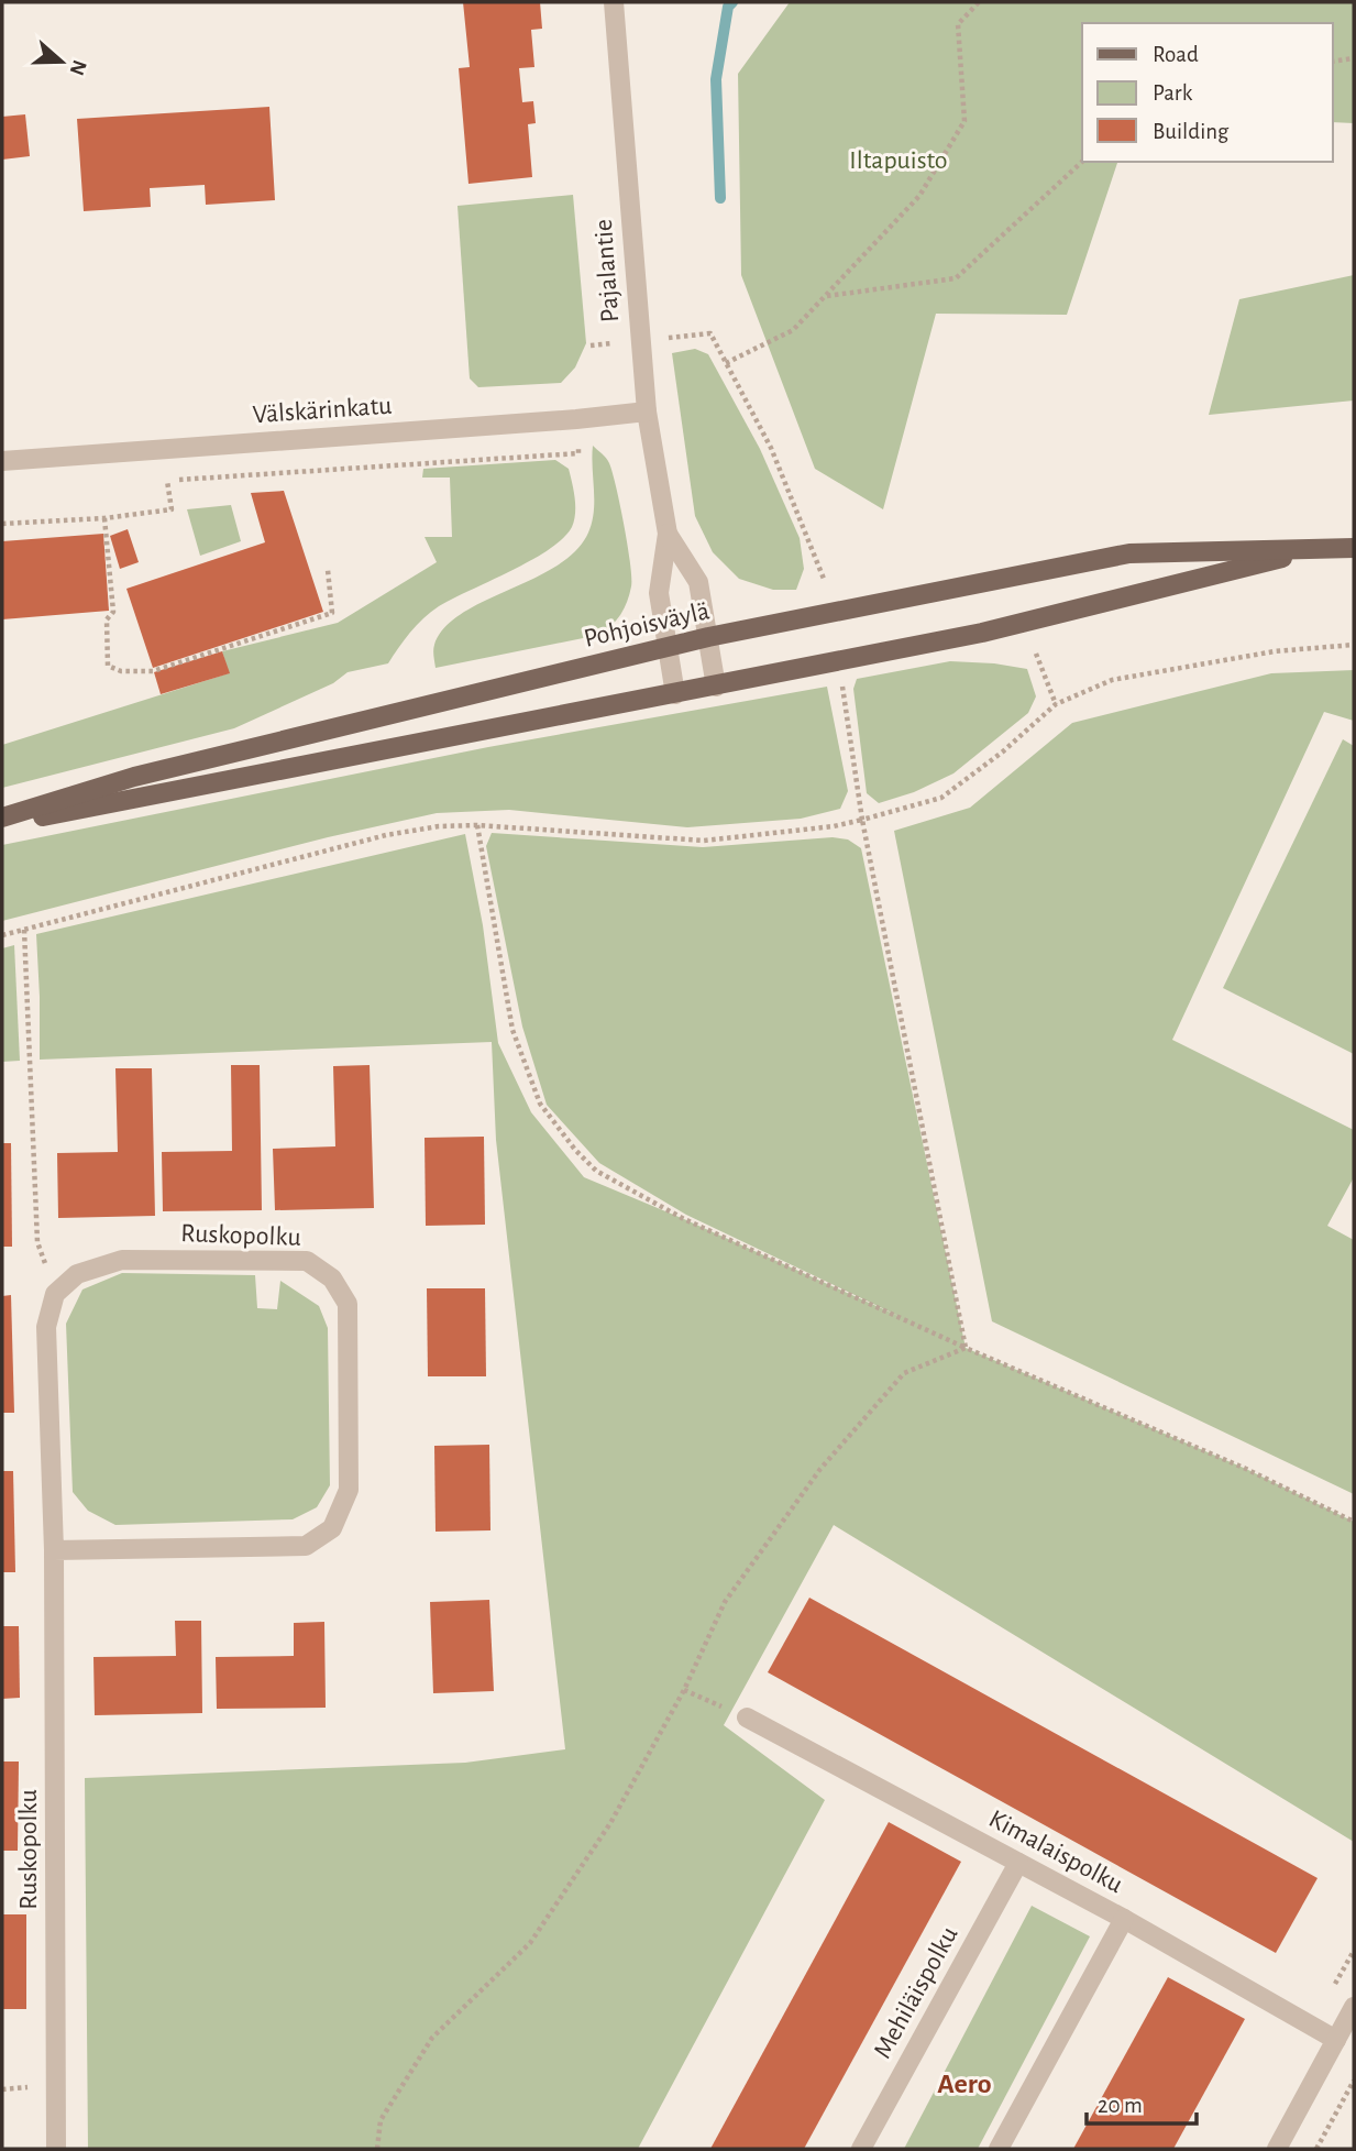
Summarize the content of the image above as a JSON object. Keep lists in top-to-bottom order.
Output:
{
  "streets": {
    "main road": ["Pohjoisväylä"],
    "street": [
      "Pajalantie",
      "Välskärinkatu",
      "Ruskopolku",
      "Kimalaispolku",
      "Mehiläispolku"
    ]
  },
  "crossings": [
    ["Pajalantie", "Välskärinkatu"],
    ["Pajalantie", "Pohjoisväylä"],
    ["Kimalaispolku", "Mehiläispolku"]
  ],
  "districts": ["Aero"],
  "parks": ["Iltapuisto"],
  "legend": ["Road", "Park", "Building"],
  "scale_bar": "20 m",
  "north": "right"
}
